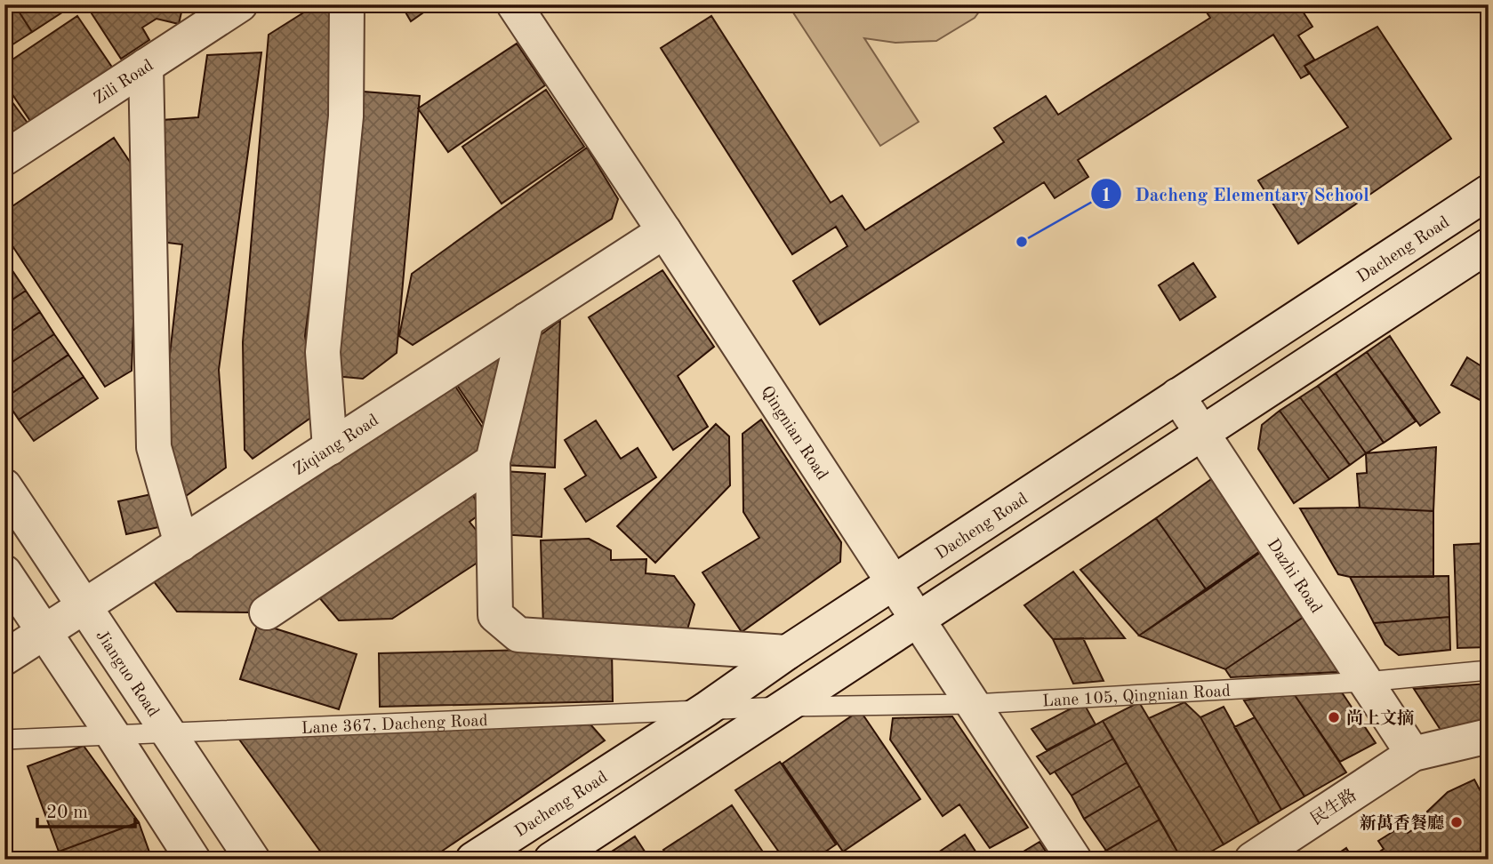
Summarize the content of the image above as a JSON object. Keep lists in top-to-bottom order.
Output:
{
  "streets": {
    "street": [
      "Zili Road",
      "Dacheng Road",
      "Qingnian Road",
      "Ziqiang Road",
      "Dazhi Road",
      "Jianguo Road",
      "民生路"
    ],
    "lane": ["Lane 105, Qingnian Road", "Lane 367, Dacheng Road"]
  },
  "crossings": [
    ["Dacheng Road", "Qingnian Road"],
    ["Dacheng Road", "Dazhi Road"],
    ["Dacheng Road", "Lane 367, Dacheng Road"],
    ["Qingnian Road", "Ziqiang Road"],
    ["Qingnian Road", "Lane 105, Qingnian Road"],
    ["Ziqiang Road", "Jianguo Road"],
    ["Dazhi Road", "Lane 105, Qingnian Road"],
    ["Dazhi Road", "民生路"],
    ["Jianguo Road", "Lane 367, Dacheng Road"],
    ["Lane 105, Qingnian Road", "Lane 367, Dacheng Road"]
  ],
  "places": ["Dacheng Elementary School", "尚上文摘", "新萬香餐廳"],
  "scale_bar": "20 m"
}
